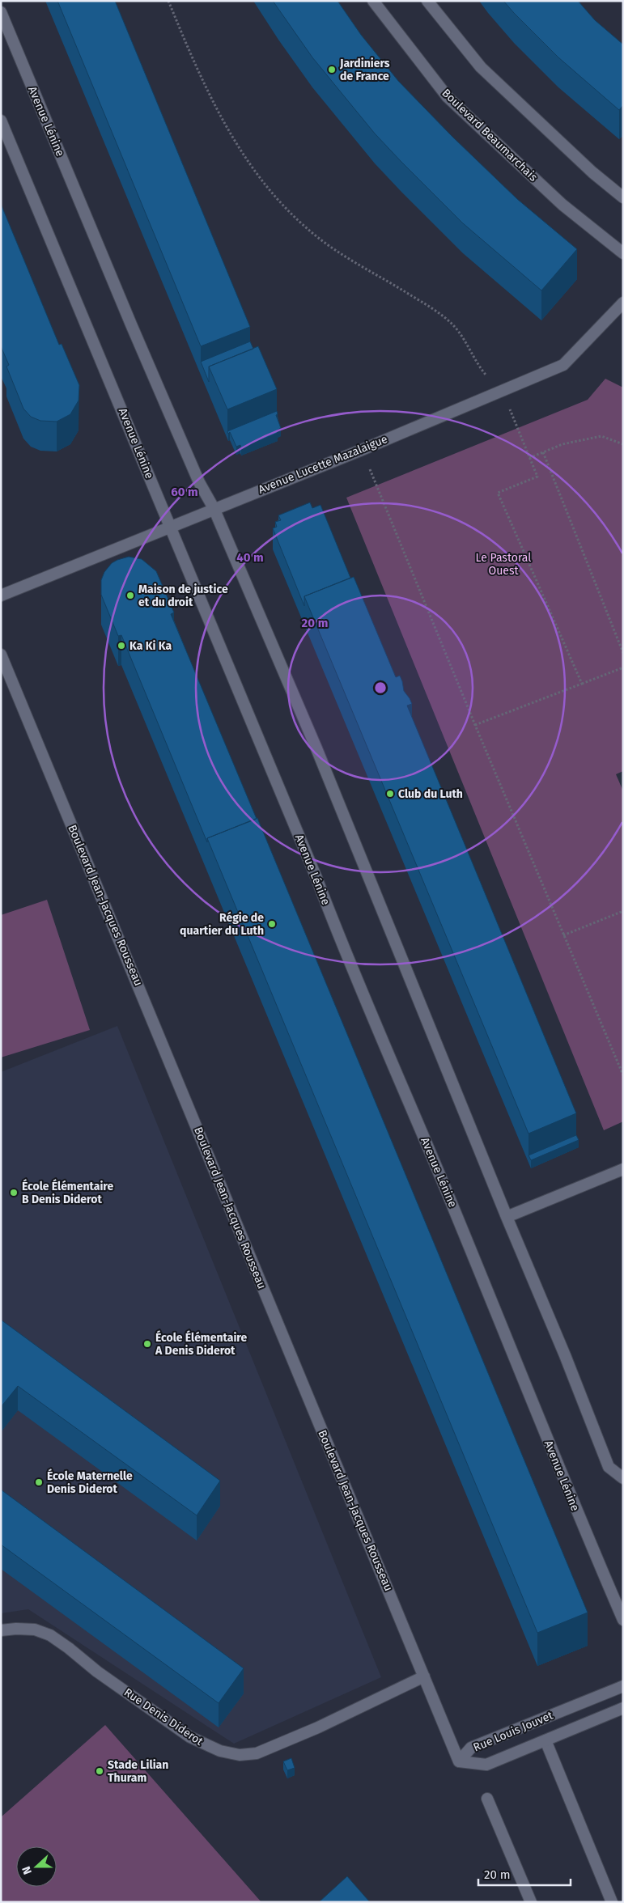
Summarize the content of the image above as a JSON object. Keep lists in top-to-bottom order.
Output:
{
  "streets": {
    "street": [
      "Avenue Lénine",
      "Boulevard Beaumarchais",
      "Avenue Lucette Mazalaigue",
      "Boulevard Jean-Jacques Rousseau",
      "Rue Denis Diderot",
      "Rue Louis Jouvet"
    ]
  },
  "crossings": [
    ["Avenue Lénine", "Avenue Lucette Mazalaigue"],
    ["Boulevard Jean-Jacques Rousseau", "Rue Denis Diderot"],
    ["Boulevard Jean-Jacques Rousseau", "Rue Louis Jouvet"]
  ],
  "parks": ["Le Pastoral Ouest"],
  "places": [
    "Jardiniers de France",
    "Maison de justice et du droit",
    "Ka Ki Ka",
    "Club du Luth",
    "Régie de quartier du Luth",
    "École Élémentaire B Denis Diderot",
    "École Élémentaire A Denis Diderot",
    "École Maternelle Denis Diderot",
    "Stade Lilian Thuram"
  ],
  "scale_bar": "20 m",
  "north": "left",
  "rings": ["60 m", "40 m", "20 m"]
}
